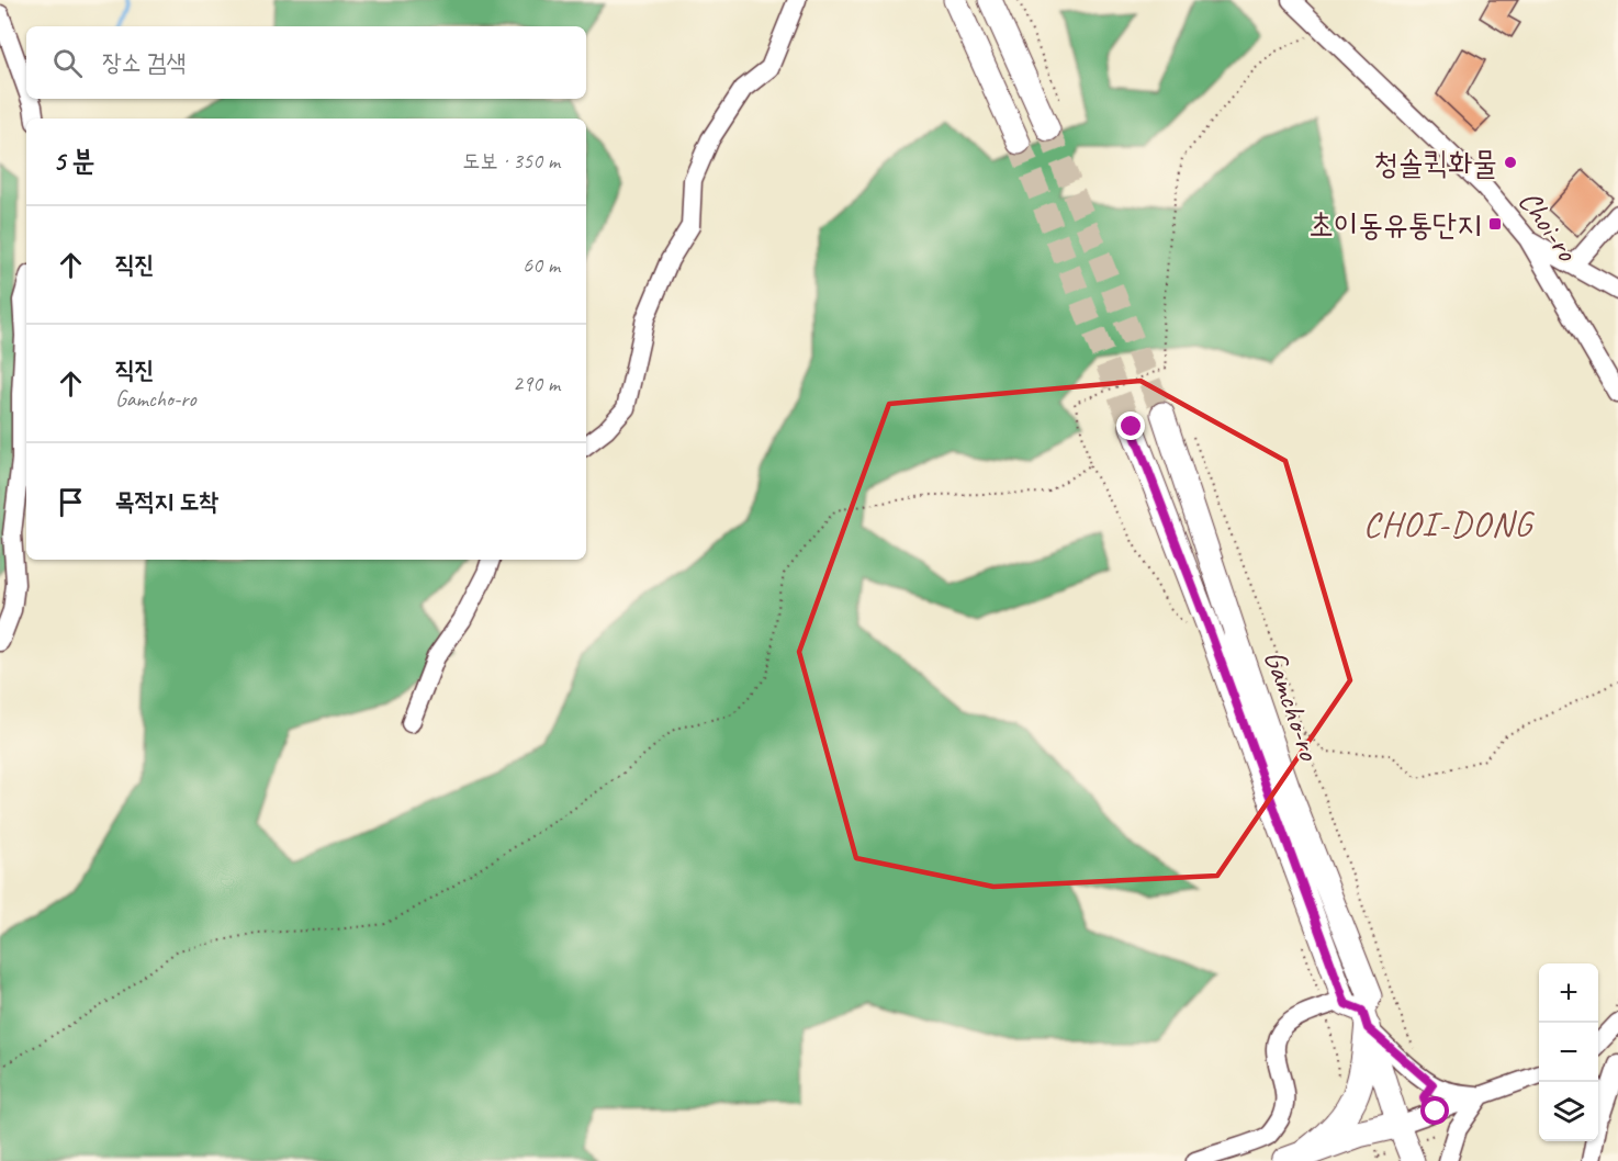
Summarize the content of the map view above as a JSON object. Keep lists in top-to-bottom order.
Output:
{
  "streets": {
    "main road": ["Gamcho-ro"],
    "street": ["Choi-ro"]
  },
  "districts": ["CHOI-DONG"],
  "places": {
    "other": ["청솔퀵화물"],
    "transit": ["초이동유통단지"]
  },
  "page": {
    "search": "장소 검색",
    "heading": ["5 분", "도보 · 350 m"],
    "list": [
      ["직진", "60 m"],
      ["직진", "Gamcho-ro", "290 m"],
      "목적지 도착"
    ],
    "map_buttons": ["+", "−"]
  }
}
